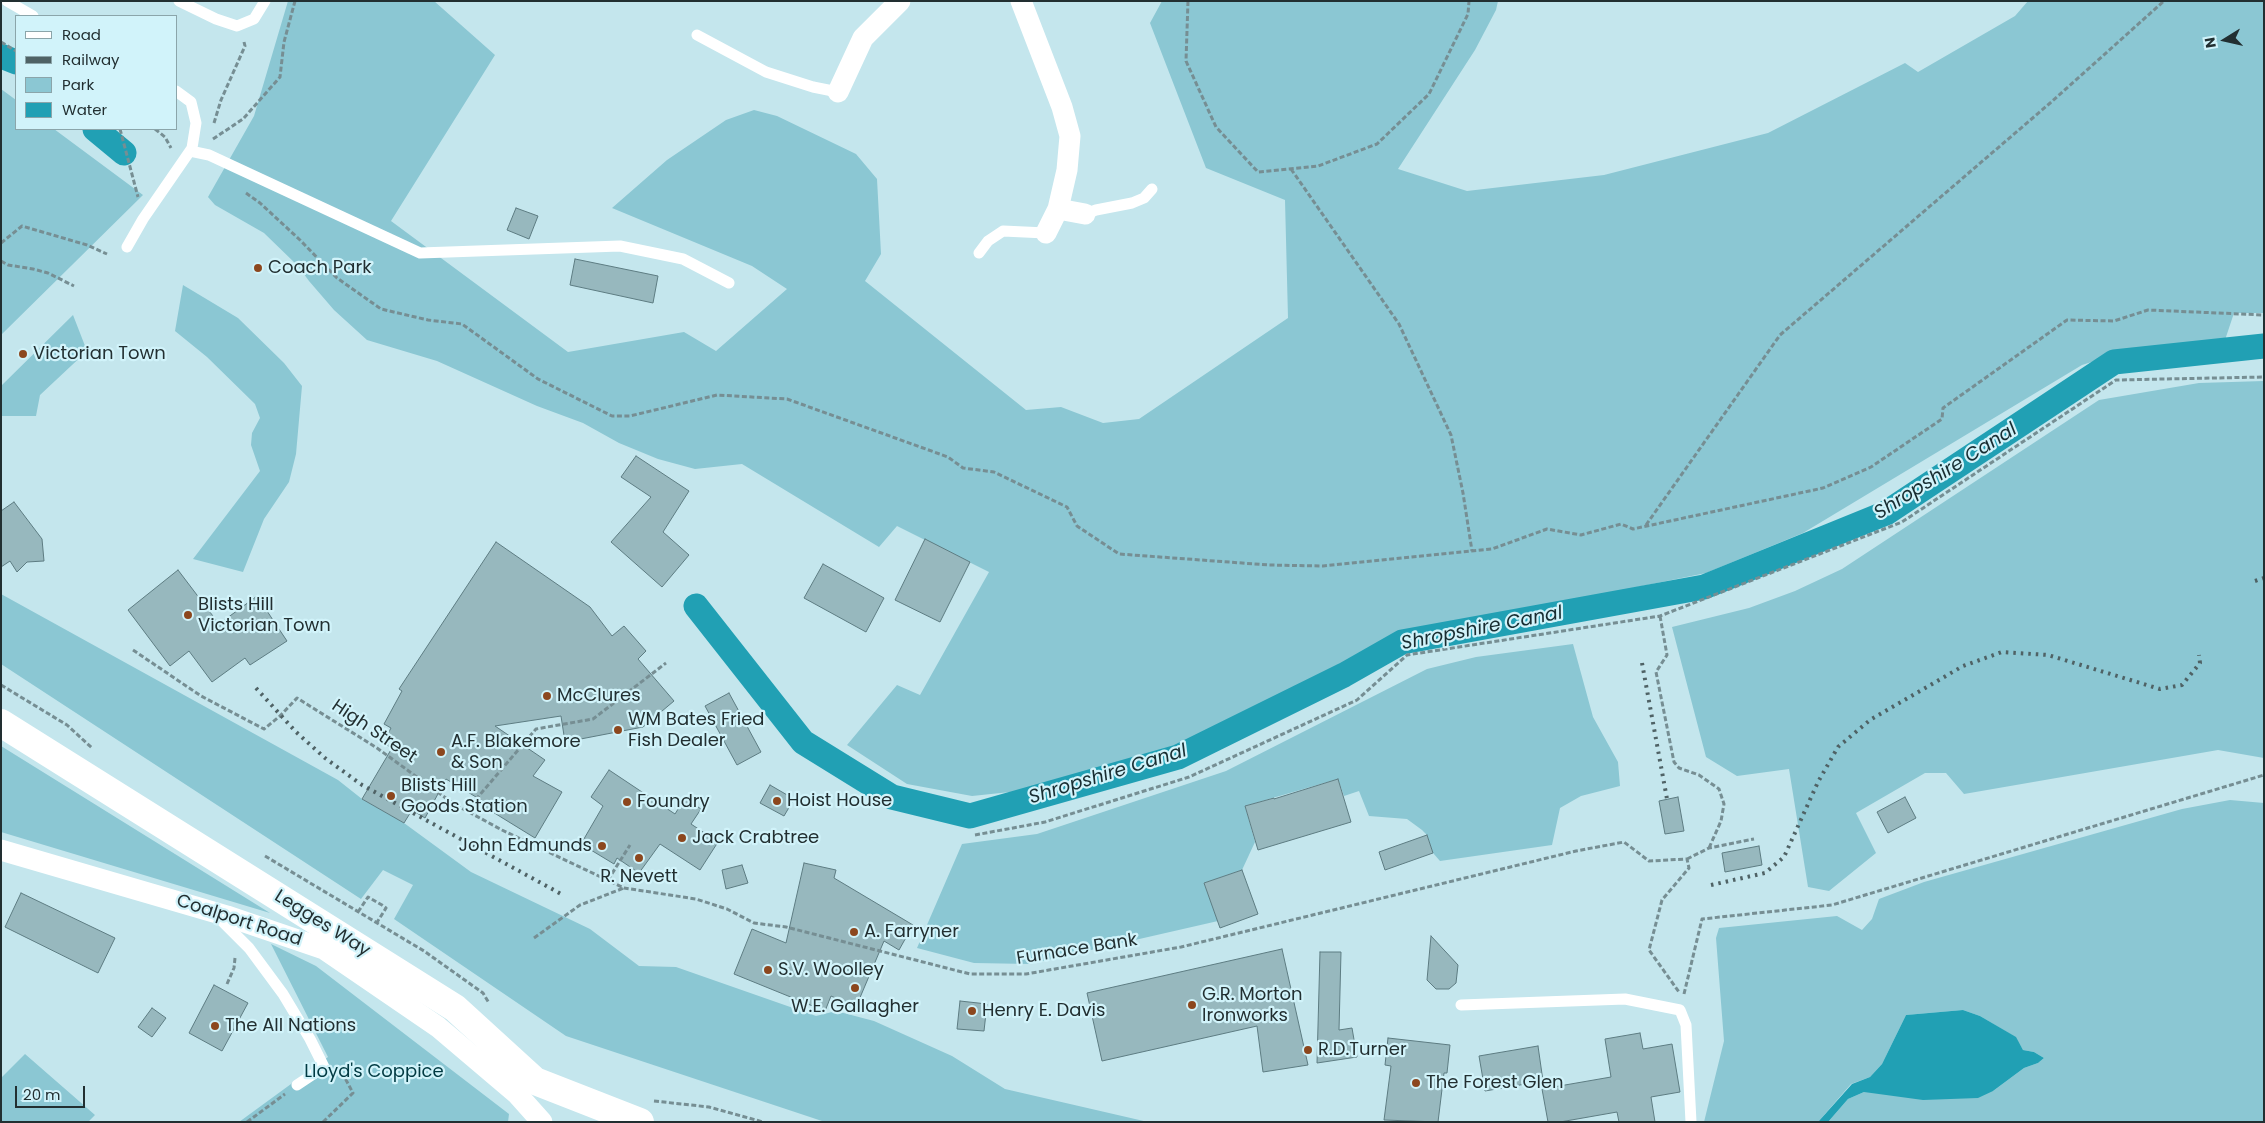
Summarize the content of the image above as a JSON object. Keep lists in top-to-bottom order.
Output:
{
  "streets": {
    "street": ["Coalport Road", "Legges Way"],
    "path": ["High Street", "Furnace Bank"]
  },
  "crossings": [
    ["High Street", "Furnace Bank"]
  ],
  "water": ["Shropshire Canal"],
  "parks": ["Lloyd's Coppice"],
  "places": [
    "Coach Park",
    "Victorian Town",
    "Blists Hill Victorian Town",
    "McClures",
    "WM Bates Fried Fish Dealer",
    "A.F. Blakemore & Son",
    "Blists Hill Goods Station",
    "Hoist House",
    "Foundry",
    "Jack Crabtree",
    "John Edmunds",
    "R. Nevett",
    "A. Farryner",
    "S.V. Woolley",
    "W.E. Gallagher",
    "G.R. Morton Ironworks",
    "Henry E. Davis",
    "The All Nations",
    "R.D.Turner",
    "The Forest Glen"
  ],
  "legend": [
    "Road",
    "Railway",
    "Park",
    "Water"
  ],
  "scale_bar": "20 m",
  "north": "left"
}
